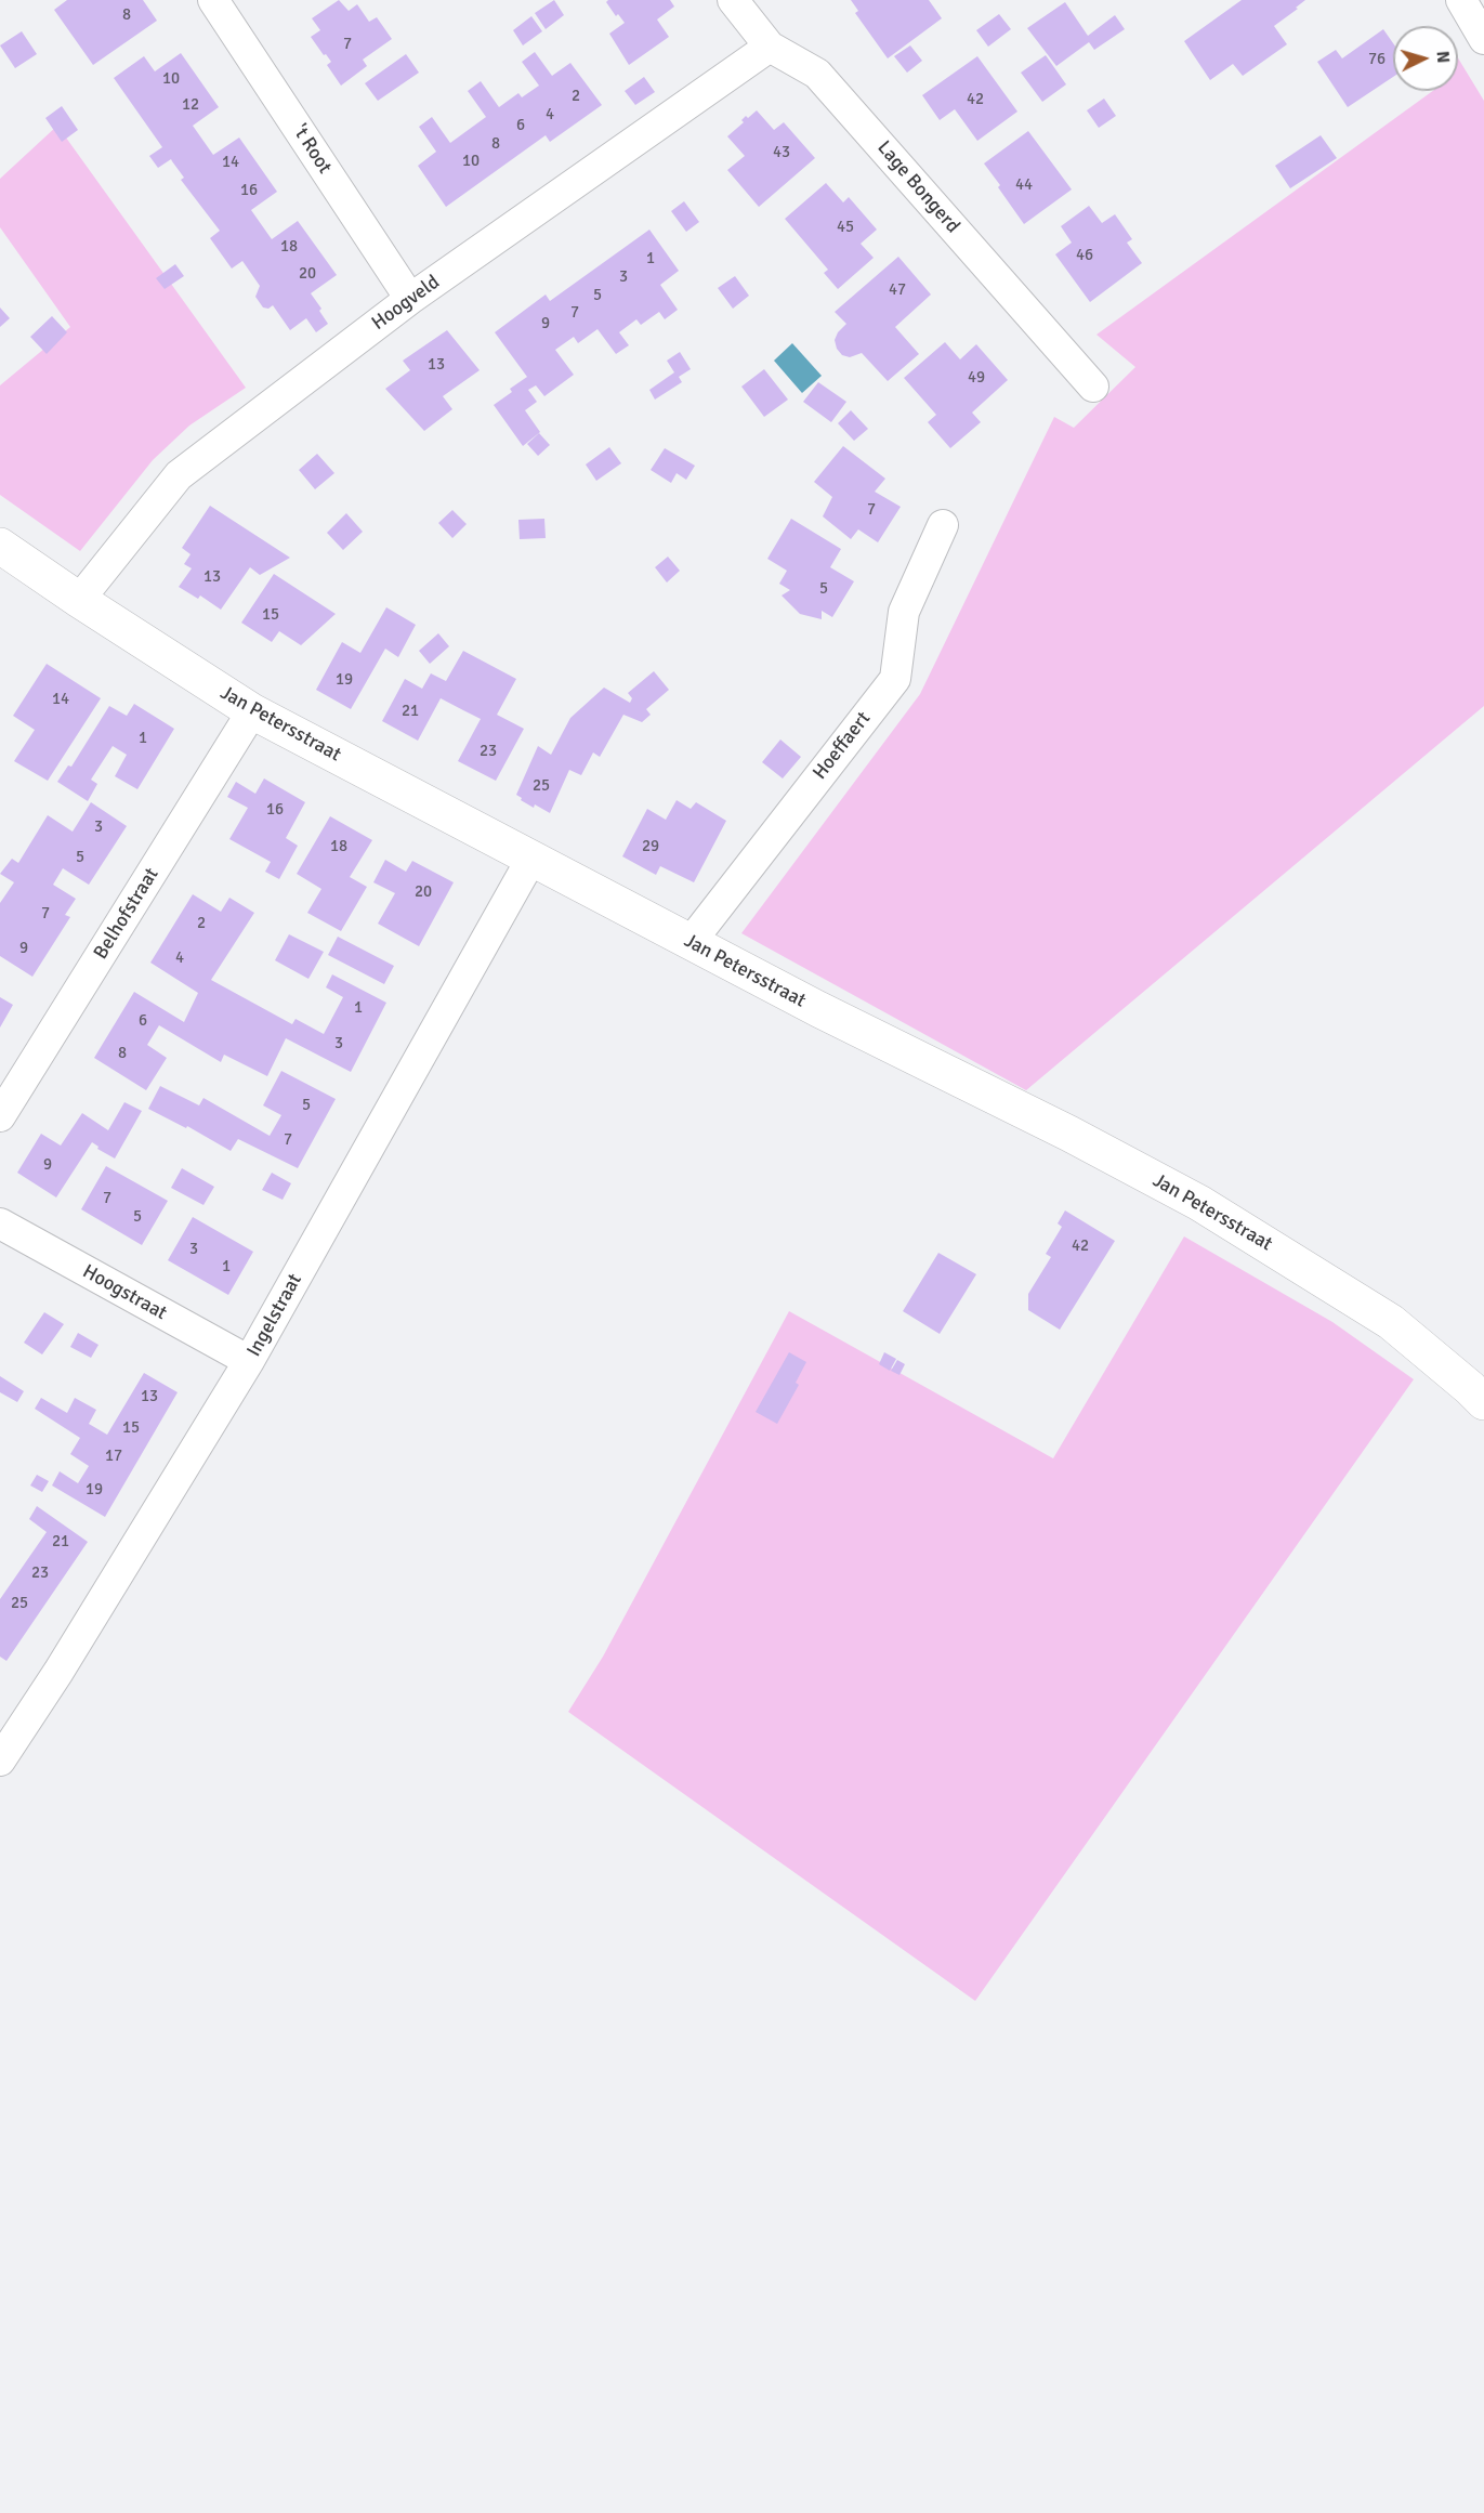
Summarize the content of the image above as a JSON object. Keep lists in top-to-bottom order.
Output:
{
  "streets": {
    "street": [
      "'t Root",
      "Lage Bongerd",
      "Hoogveld",
      "Jan Petersstraat",
      "Hoeffaert",
      "Belhofstraat",
      "Hoogstraat",
      "Ingelstraat"
    ]
  },
  "crossings": [
    ["'t Root", "Hoogveld"],
    ["Lage Bongerd", "Hoogveld"],
    ["Hoogveld", "Jan Petersstraat"],
    ["Jan Petersstraat", "Hoeffaert"],
    ["Jan Petersstraat", "Belhofstraat"],
    ["Jan Petersstraat", "Ingelstraat"],
    ["Hoogstraat", "Ingelstraat"]
  ],
  "house_numbers": [
    "8",
    "7",
    "76",
    "10",
    "2",
    "42",
    "12",
    "4",
    "6",
    "8",
    "43",
    "10",
    "14",
    "44",
    "16",
    "45",
    "18",
    "46",
    "1",
    "20",
    "3",
    "47",
    "5",
    "7",
    "9",
    "13",
    "49",
    "7",
    "13",
    "5",
    "15",
    "19",
    "14",
    "21",
    "1",
    "23",
    "25",
    "16",
    "3",
    "18",
    "29",
    "5",
    "20",
    "7",
    "2",
    "9",
    "4",
    "1",
    "6",
    "3",
    "8",
    "5",
    "7",
    "9",
    "7",
    "5",
    "42",
    "3",
    "1",
    "13",
    "15",
    "17",
    "19",
    "21",
    "23",
    "25"
  ],
  "north": "right"
}
